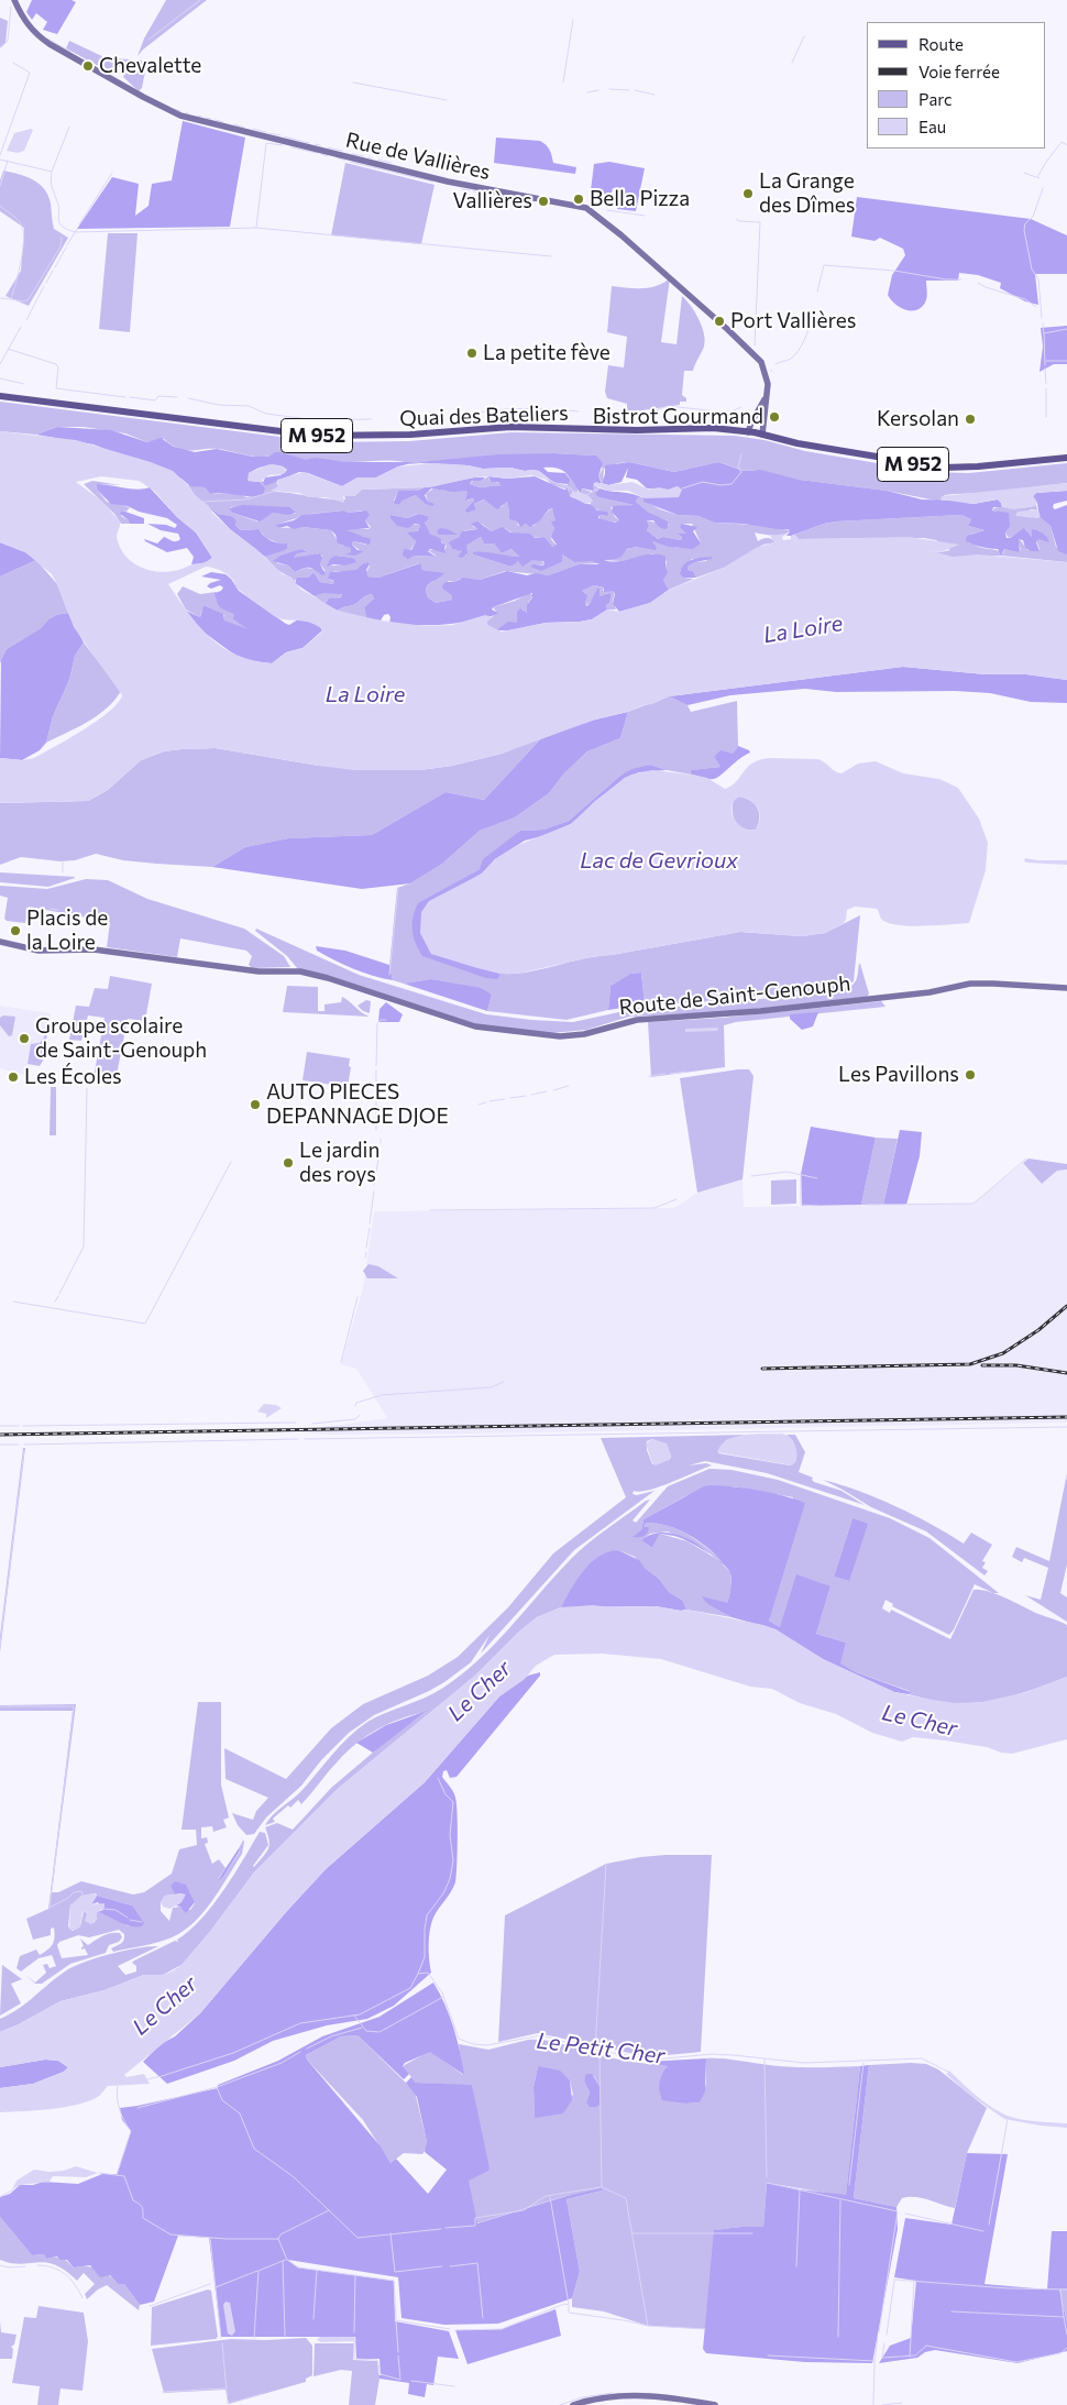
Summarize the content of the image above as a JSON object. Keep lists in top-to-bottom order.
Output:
{
  "streets": {
    "main road": ["Quai des Bateliers", "M 952"],
    "street": ["Rue de Vallières", "Route de Saint-Genouph"]
  },
  "crossings": [
    ["Rue de Vallières", "Quai des Bateliers"]
  ],
  "water": [
    "La Loire",
    "Lac de Gevrioux",
    "Le Cher",
    "Le Petit Cher"
  ],
  "places": [
    "Chevalette",
    "La Grange des Dîmes",
    "Bella Pizza",
    "Vallières",
    "Port Vallières",
    "La petite fève",
    "Bistrot Gourmand",
    "Kersolan",
    "Placis de la Loire",
    "Groupe scolaire de Saint-Genouph",
    "Les Pavillons",
    "Les Écoles",
    "AUTO PIECES DEPANNAGE DJOE",
    "Le jardin des roys"
  ],
  "legend": [
    "Route",
    "Voie ferrée",
    "Parc",
    "Eau"
  ]
}
